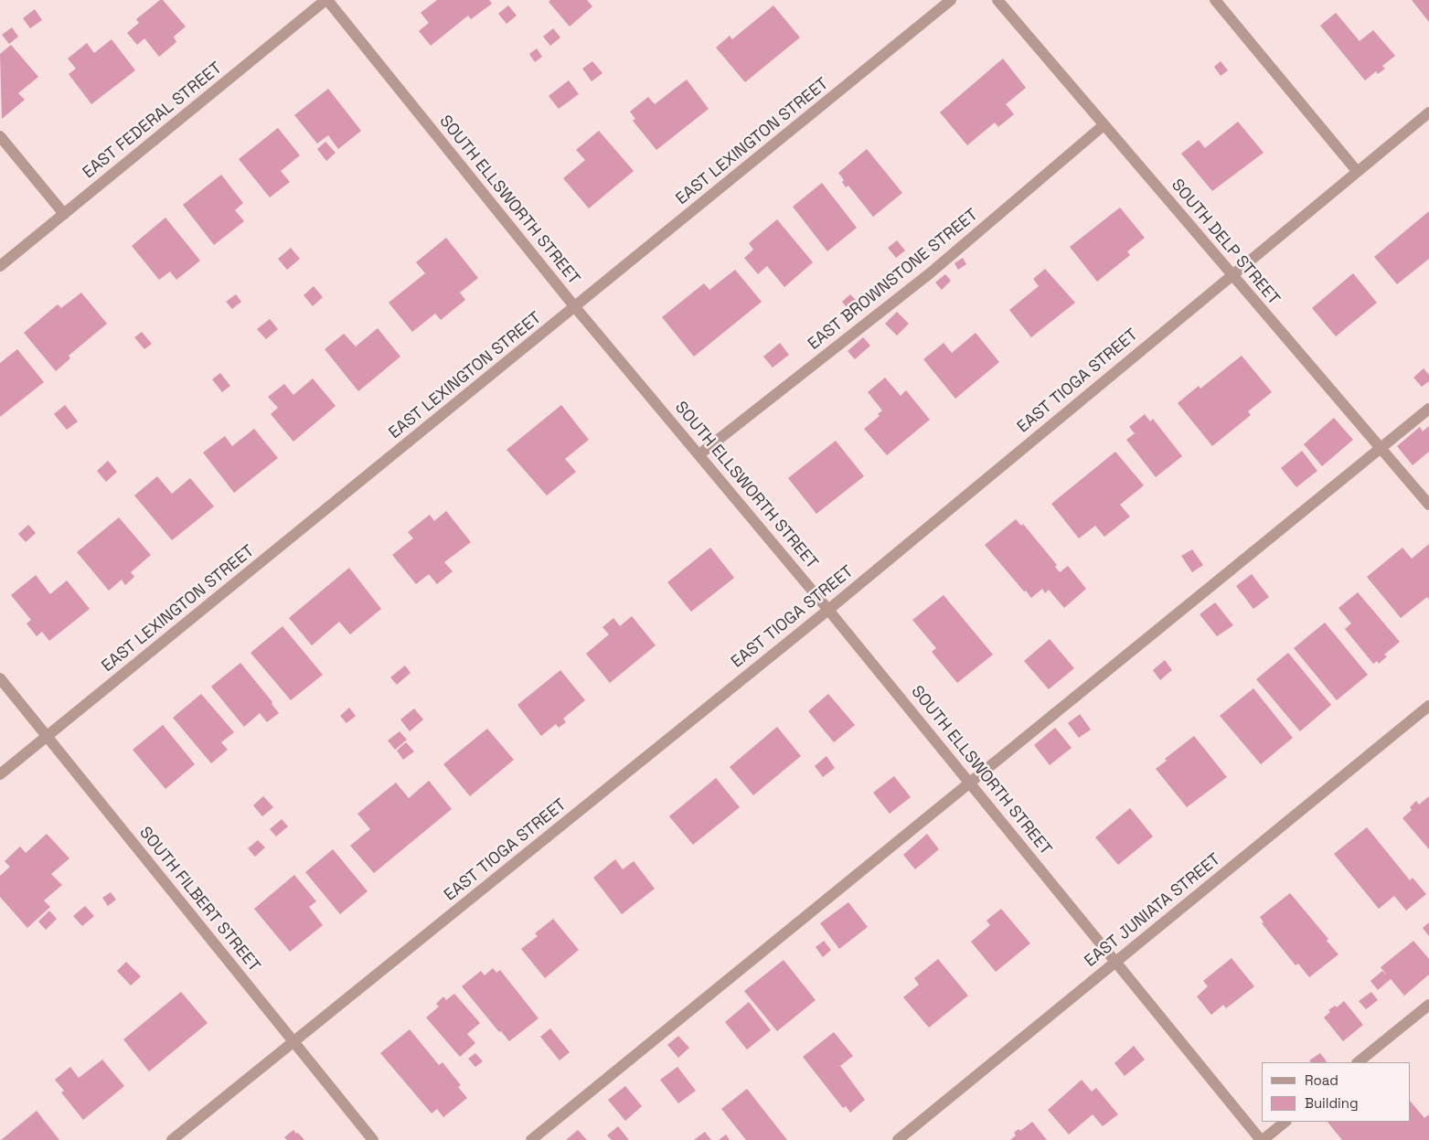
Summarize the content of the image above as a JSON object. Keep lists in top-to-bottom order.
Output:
{
  "streets": {
    "street": [
      "EAST FEDERAL STREET",
      "EAST LEXINGTON STREET",
      "SOUTH ELLSWORTH STREET",
      "SOUTH DELP STREET",
      "EAST BROWNSTONE STREET",
      "EAST TIOGA STREET",
      "SOUTH FILBERT STREET",
      "EAST JUNIATA STREET"
    ]
  },
  "crossings": [
    ["EAST FEDERAL STREET", "SOUTH ELLSWORTH STREET"],
    ["EAST LEXINGTON STREET", "SOUTH ELLSWORTH STREET"],
    ["EAST LEXINGTON STREET", "SOUTH FILBERT STREET"],
    ["SOUTH ELLSWORTH STREET", "EAST BROWNSTONE STREET"],
    ["SOUTH ELLSWORTH STREET", "EAST TIOGA STREET"],
    ["SOUTH ELLSWORTH STREET", "EAST JUNIATA STREET"],
    ["SOUTH DELP STREET", "EAST BROWNSTONE STREET"],
    ["SOUTH DELP STREET", "EAST TIOGA STREET"],
    ["EAST TIOGA STREET", "SOUTH FILBERT STREET"]
  ],
  "legend": ["Road", "Building"]
}
